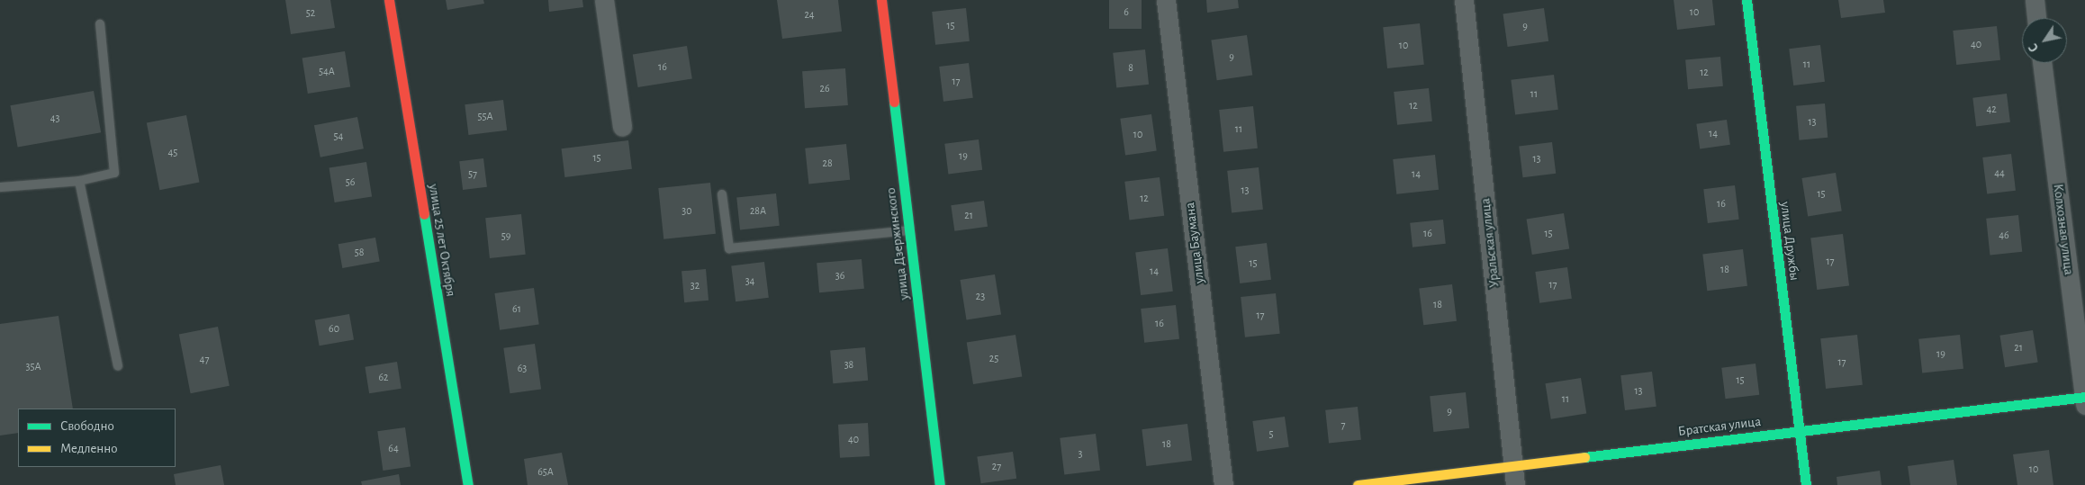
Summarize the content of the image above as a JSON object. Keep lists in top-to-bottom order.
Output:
{
  "streets": {
    "street": [
      "Колхозная улица",
      "улица 25 лет Октября",
      "улица Дружбы",
      "улица Баумана",
      "Уральская улица",
      "улица Дзержинского",
      "Братская улица"
    ]
  },
  "crossings": [
    ["Колхозная улица", "Братская улица"],
    ["улица Дружбы", "Братская улица"],
    ["Уральская улица", "Братская улица"]
  ],
  "house_numbers": [
    "6",
    "10",
    "52",
    "24",
    "15",
    "9",
    "40",
    "10",
    "9",
    "11",
    "16",
    "8",
    "54А",
    "12",
    "17",
    "26",
    "11",
    "12",
    "42",
    "55А",
    "43",
    "13",
    "11",
    "14",
    "10",
    "54",
    "45",
    "19",
    "15",
    "13",
    "28",
    "44",
    "57",
    "14",
    "56",
    "13",
    "15",
    "12",
    "16",
    "30",
    "28А",
    "21",
    "16",
    "15",
    "46",
    "59",
    "58",
    "17",
    "15",
    "18",
    "14",
    "36",
    "34",
    "17",
    "32",
    "23",
    "18",
    "61",
    "17",
    "16",
    "60",
    "21",
    "19",
    "25",
    "47",
    "17",
    "38",
    "35А",
    "63",
    "62",
    "15",
    "13",
    "11",
    "9",
    "7",
    "5",
    "40",
    "18",
    "64",
    "3",
    "27",
    "10",
    "65А"
  ],
  "legend": ["Свободно", "Медленно"],
  "north": "bottom left"
}
